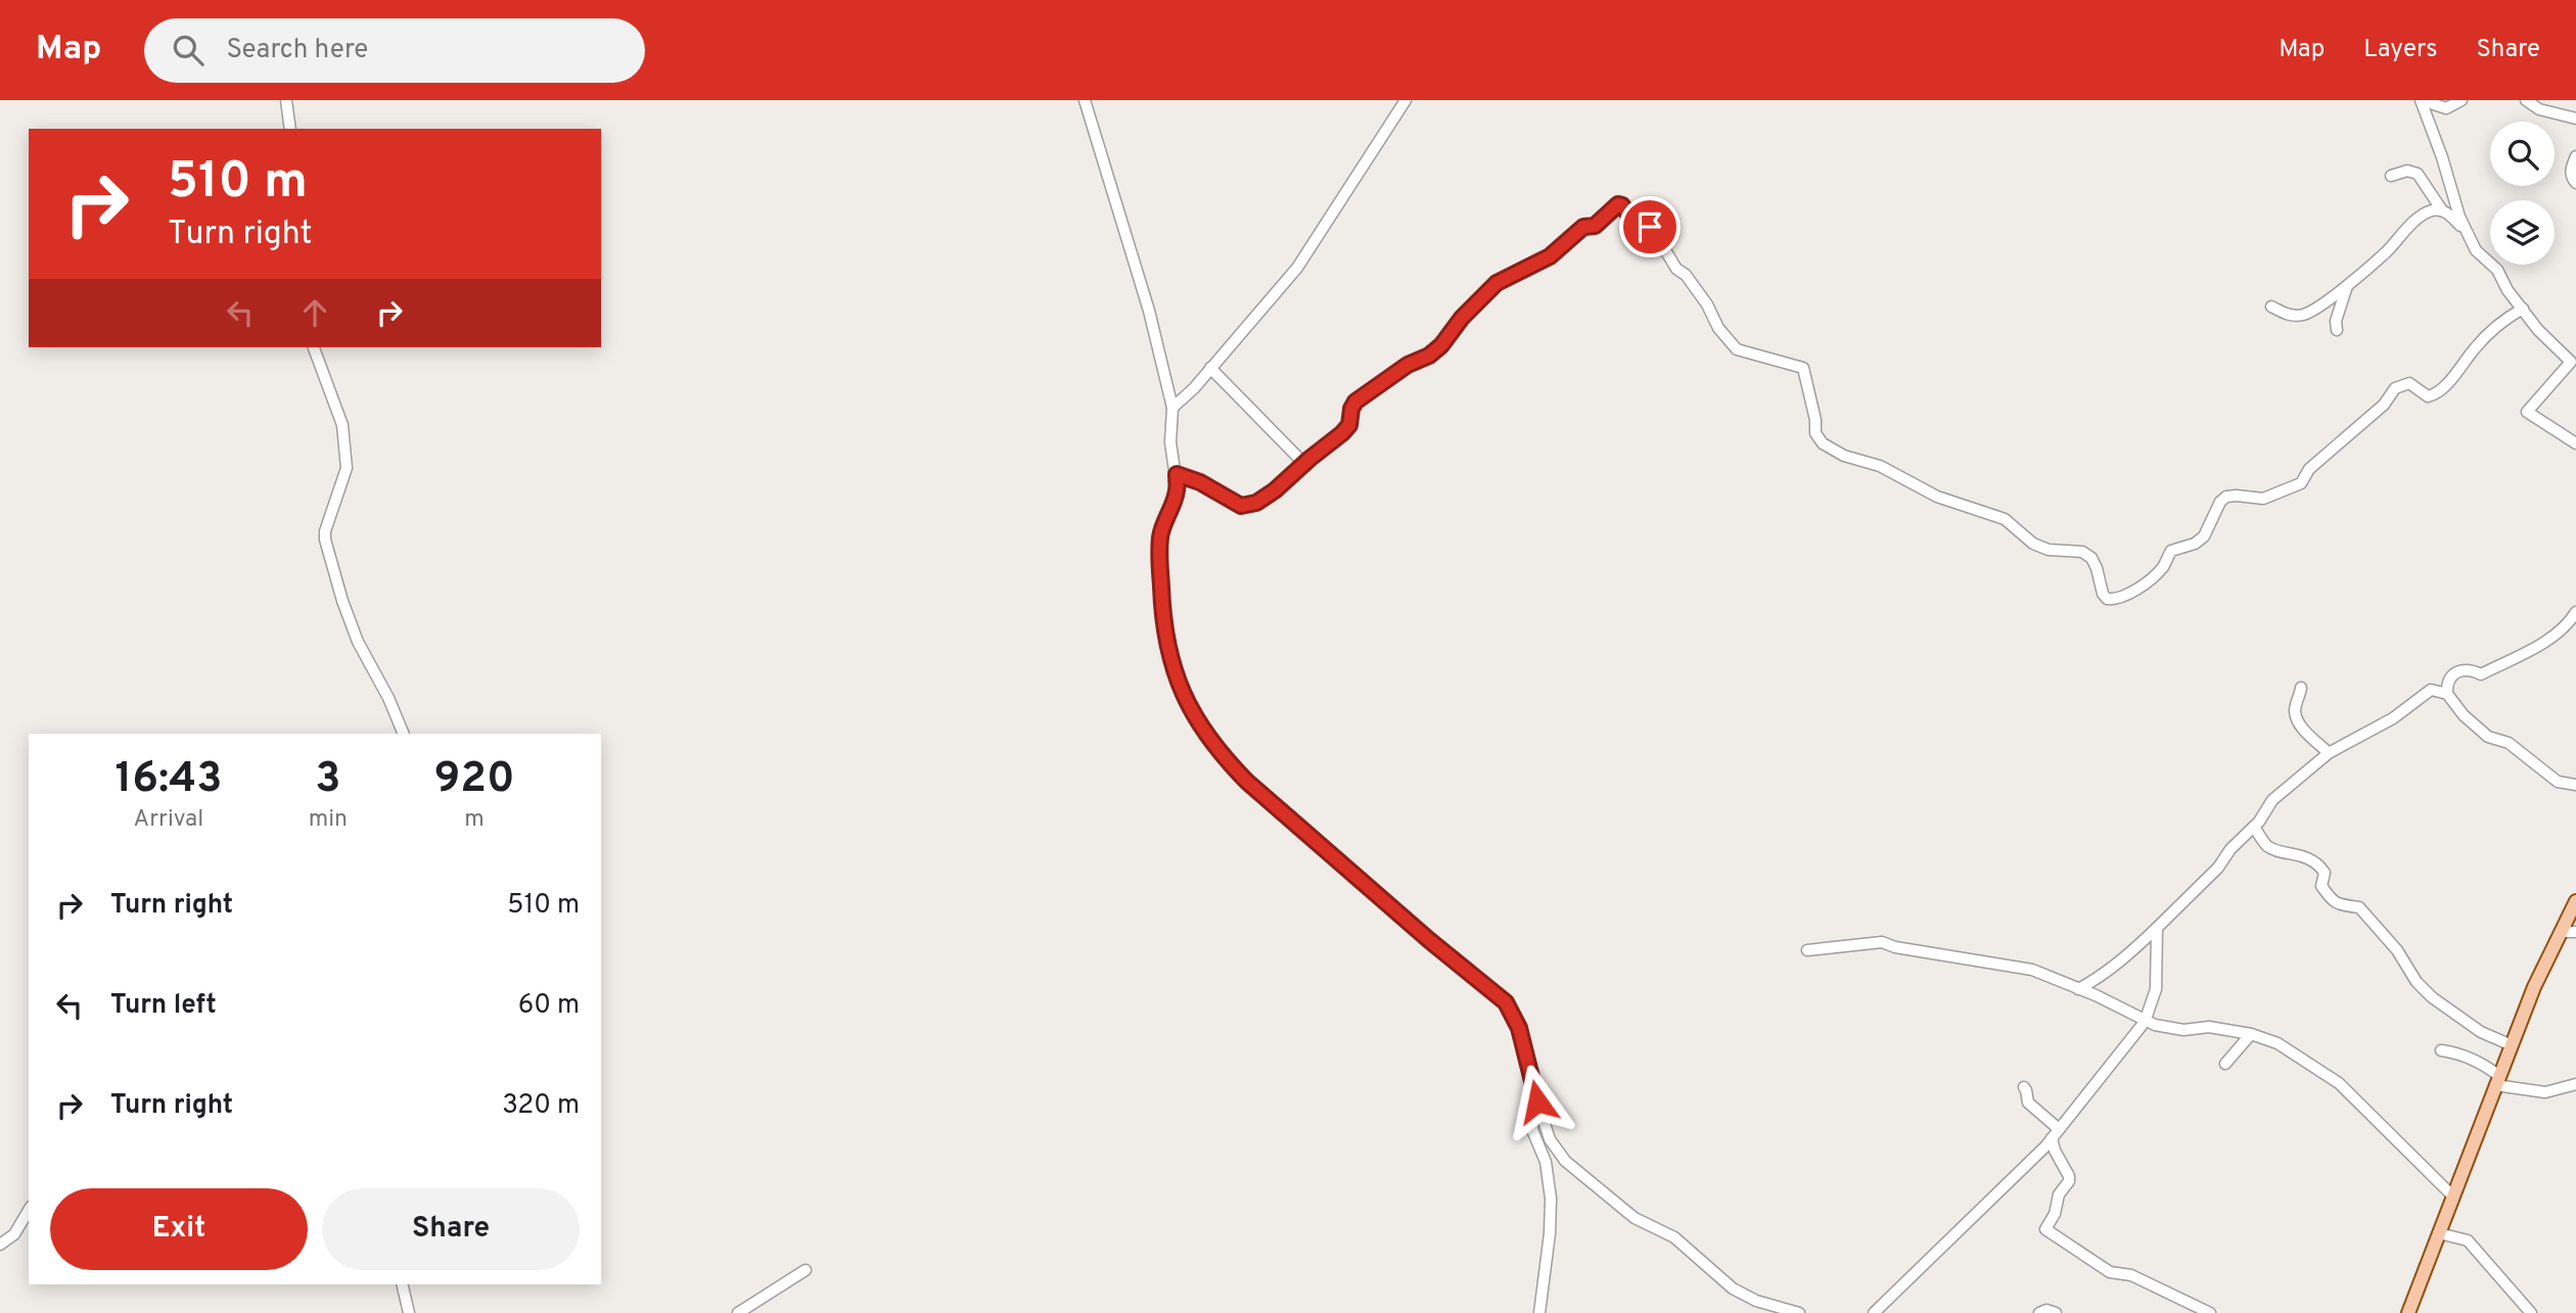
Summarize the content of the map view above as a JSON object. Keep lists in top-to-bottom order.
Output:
{
  "page": {
    "header": "Map",
    "search": "Search here",
    "nav": ["Map", "Layers", "Share"],
    "turn": ["510 m", "Turn right"],
    "eta": [
      "16:43",
      "Arrival",
      "3",
      "min",
      "920",
      "m"
    ],
    "list": [
      {
        "name": "Turn right",
        "value": "510 m"
      },
      {
        "name": "Turn left",
        "value": "60 m"
      },
      {
        "name": "Turn right",
        "value": "320 m"
      }
    ],
    "buttons": ["Exit", "Share"]
  }
}
